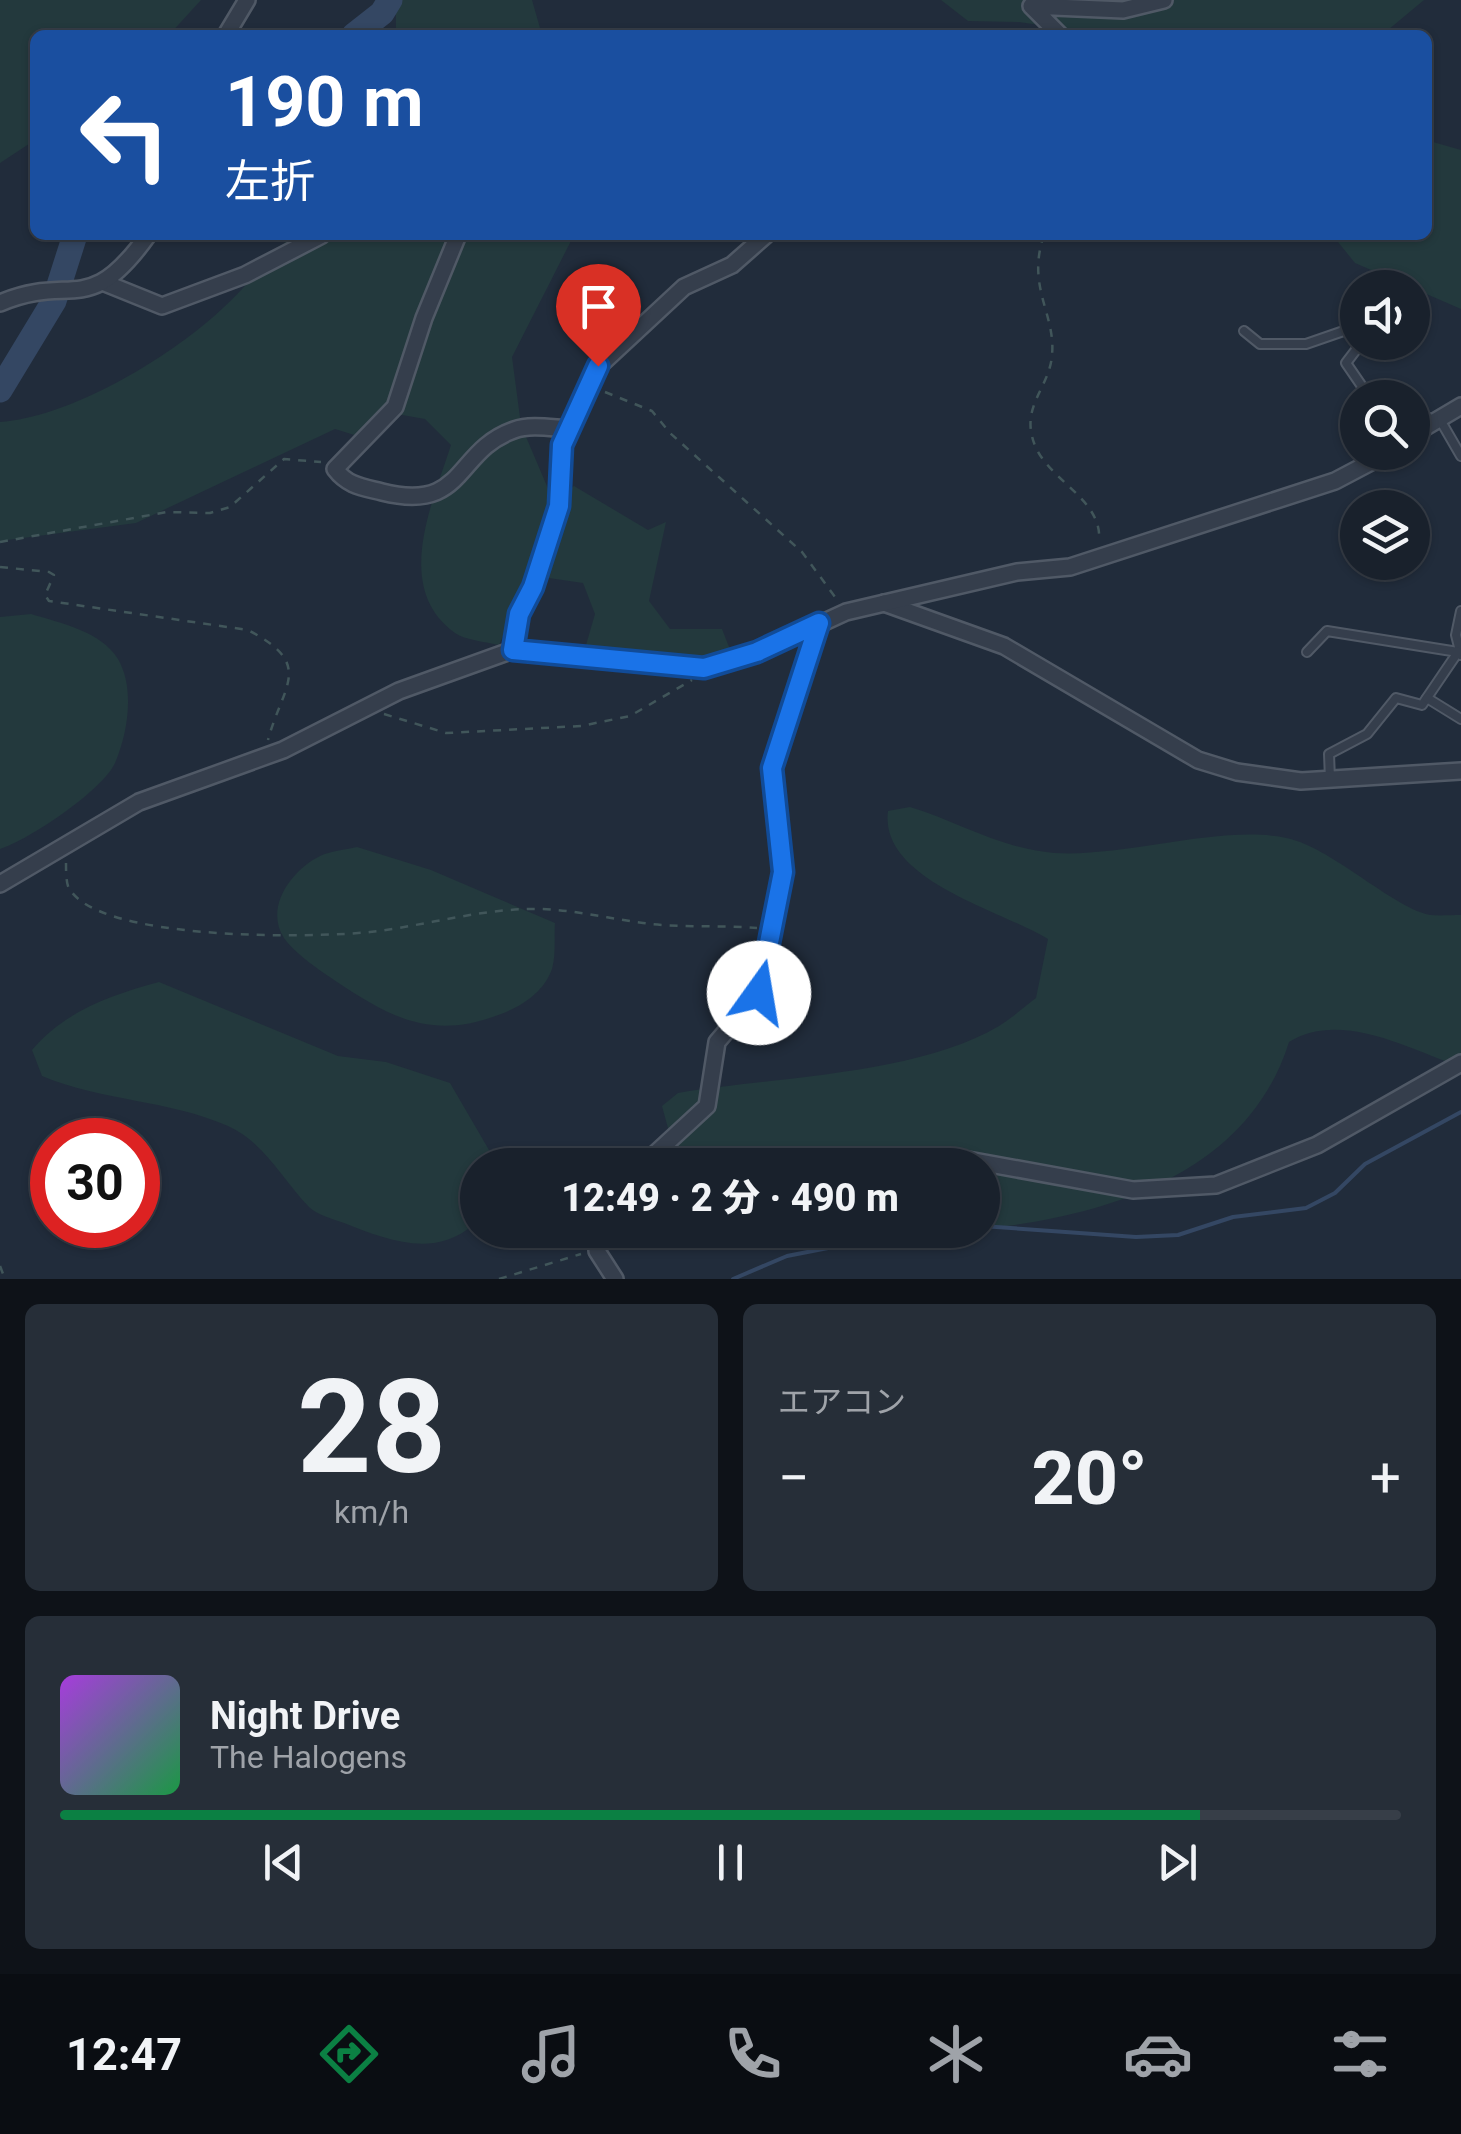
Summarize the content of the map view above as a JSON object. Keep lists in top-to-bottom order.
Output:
{
  "page": {
    "turn": ["190 m", "左折"],
    "limit": "30",
    "trip": "12:49 · 2 分 · 490 m",
    "tile": [
      ["28", "km/h"],
      "エアコン"
    ],
    "heat": ["−", "20°", "+"],
    "song": ["Night Drive", "The Halogens"],
    "tabs": "12:47"
  }
}
